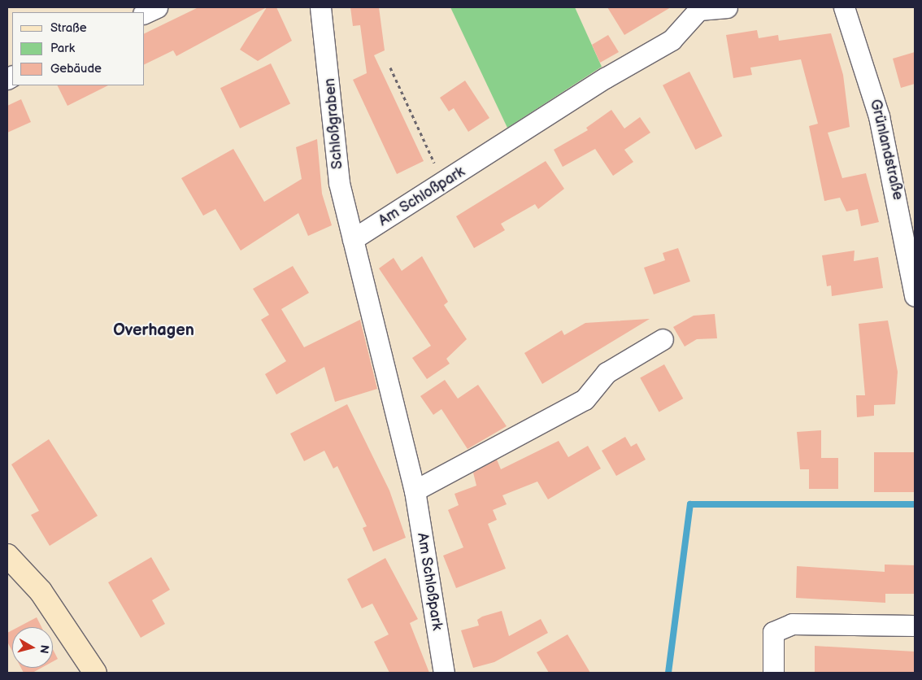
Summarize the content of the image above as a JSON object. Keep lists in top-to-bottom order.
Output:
{
  "streets": {
    "street": ["Schloßgraben", "Grünlandstraße", "Am Schloßpark"]
  },
  "crossings": [
    ["Schloßgraben", "Am Schloßpark"]
  ],
  "districts": ["Overhagen"],
  "legend": ["Straße", "Park", "Gebäude"],
  "north": "right"
}
